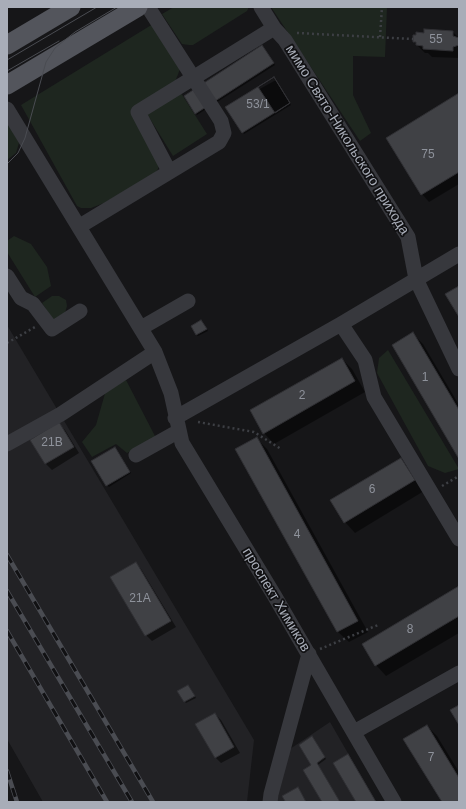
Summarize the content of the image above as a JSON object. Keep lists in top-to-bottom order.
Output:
{
  "streets": {
    "street": ["мимо Свято-Никольского прихода", "проспект Химиков"]
  },
  "house_numbers": [
    "55",
    "53/1",
    "75",
    "1",
    "2",
    "21В",
    "6",
    "4",
    "21А",
    "8",
    "7"
  ]
}
